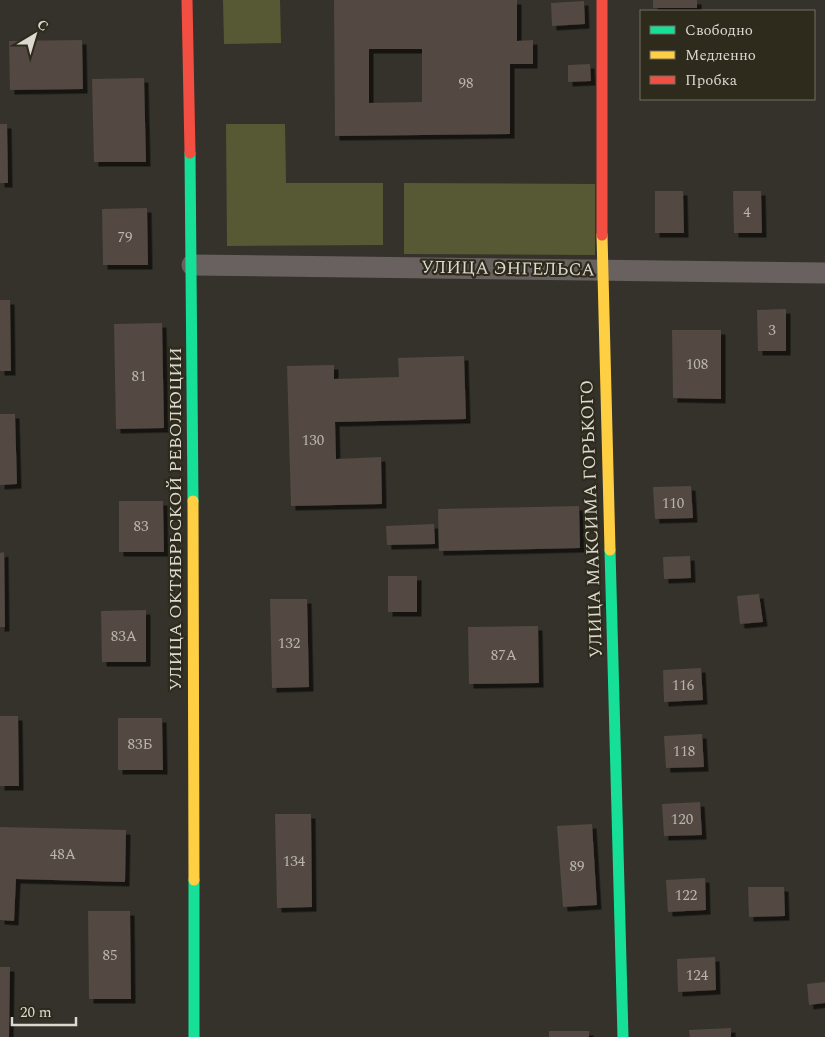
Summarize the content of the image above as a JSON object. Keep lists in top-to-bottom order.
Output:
{
  "streets": {
    "street": ["УЛИЦА ЭНГЕЛЬСА", "УЛИЦА ОКТЯБРЬСКОЙ РЕВОЛЮЦИИ", "УЛИЦА МАКСИМА ГОРЬКОГО"]
  },
  "crossings": [
    ["УЛИЦА ЭНГЕЛЬСА", "УЛИЦА ОКТЯБРЬСКОЙ РЕВОЛЮЦИИ"],
    ["УЛИЦА ЭНГЕЛЬСА", "УЛИЦА МАКСИМА ГОРЬКОГО"]
  ],
  "house_numbers": [
    "98",
    "4",
    "79",
    "3",
    "108",
    "81",
    "130",
    "110",
    "83",
    "83А",
    "132",
    "87А",
    "116",
    "83Б",
    "118",
    "120",
    "48А",
    "134",
    "89",
    "122",
    "85",
    "124"
  ],
  "legend": ["Свободно", "Медленно", "Пробка"],
  "scale_bar": "20 m",
  "north": "top right"
}
